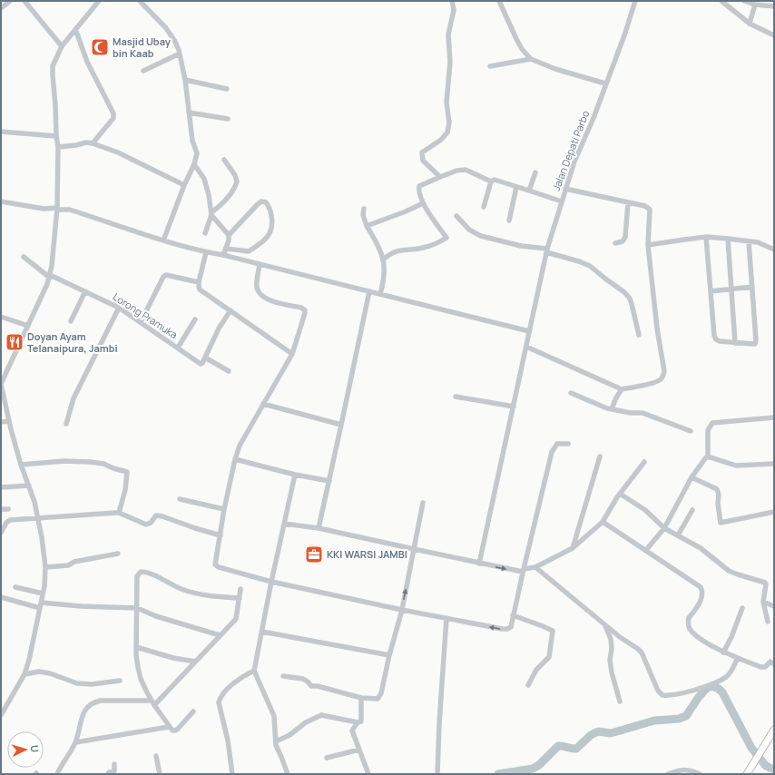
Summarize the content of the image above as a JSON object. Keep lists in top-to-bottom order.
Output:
{
  "streets": {
    "street": ["Jalan Depati Parbo", "Lorong Pramuka"]
  },
  "places": {
    "mosque": ["Masjid Ubay bin Kaab"],
    "restaurant": ["Doyan Ayam Telanaipura, Jambi"],
    "office": ["KKI WARSI JAMBI"]
  },
  "north": "right"
}
